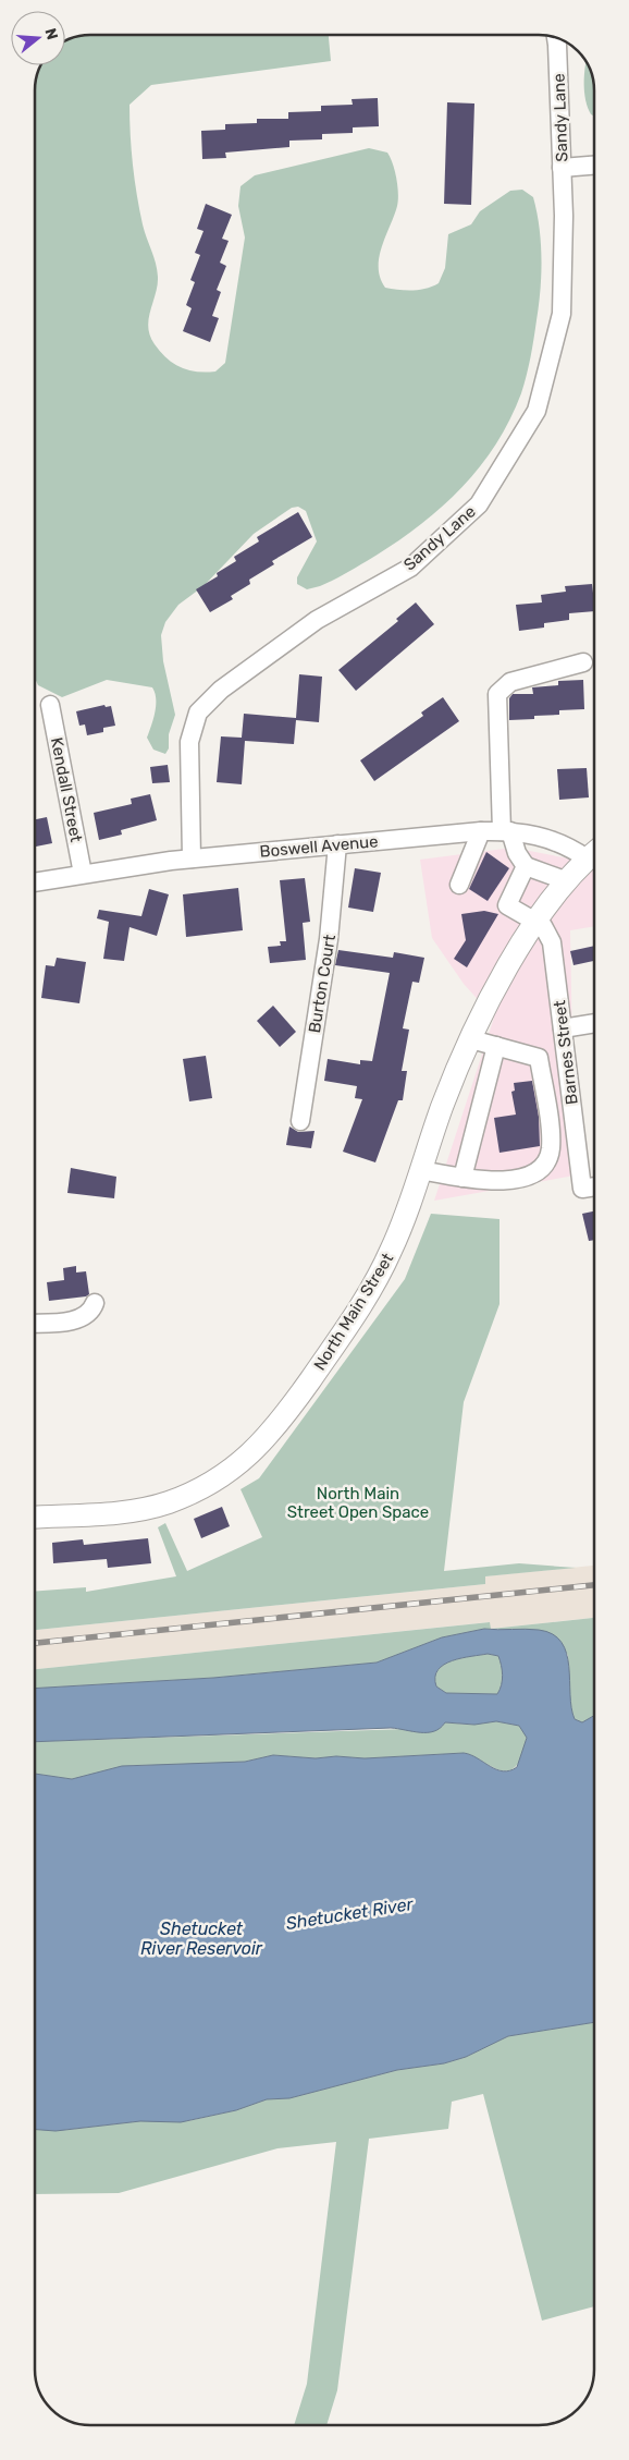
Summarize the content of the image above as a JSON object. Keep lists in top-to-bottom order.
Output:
{
  "streets": {
    "main road": ["North Main Street"],
    "street": [
      "Sandy Lane",
      "Kendall Street",
      "Boswell Avenue",
      "Burton Court",
      "Barnes Street"
    ]
  },
  "crossings": [
    ["Sandy Lane", "Boswell Avenue"],
    ["Kendall Street", "Boswell Avenue"],
    ["Boswell Avenue", "Burton Court"],
    ["Boswell Avenue", "North Main Street"],
    ["Barnes Street", "North Main Street"]
  ],
  "water": ["Shetucket River", "Shetucket River Reservoir"],
  "parks": ["North Main Street Open Space"],
  "north": "right"
}
